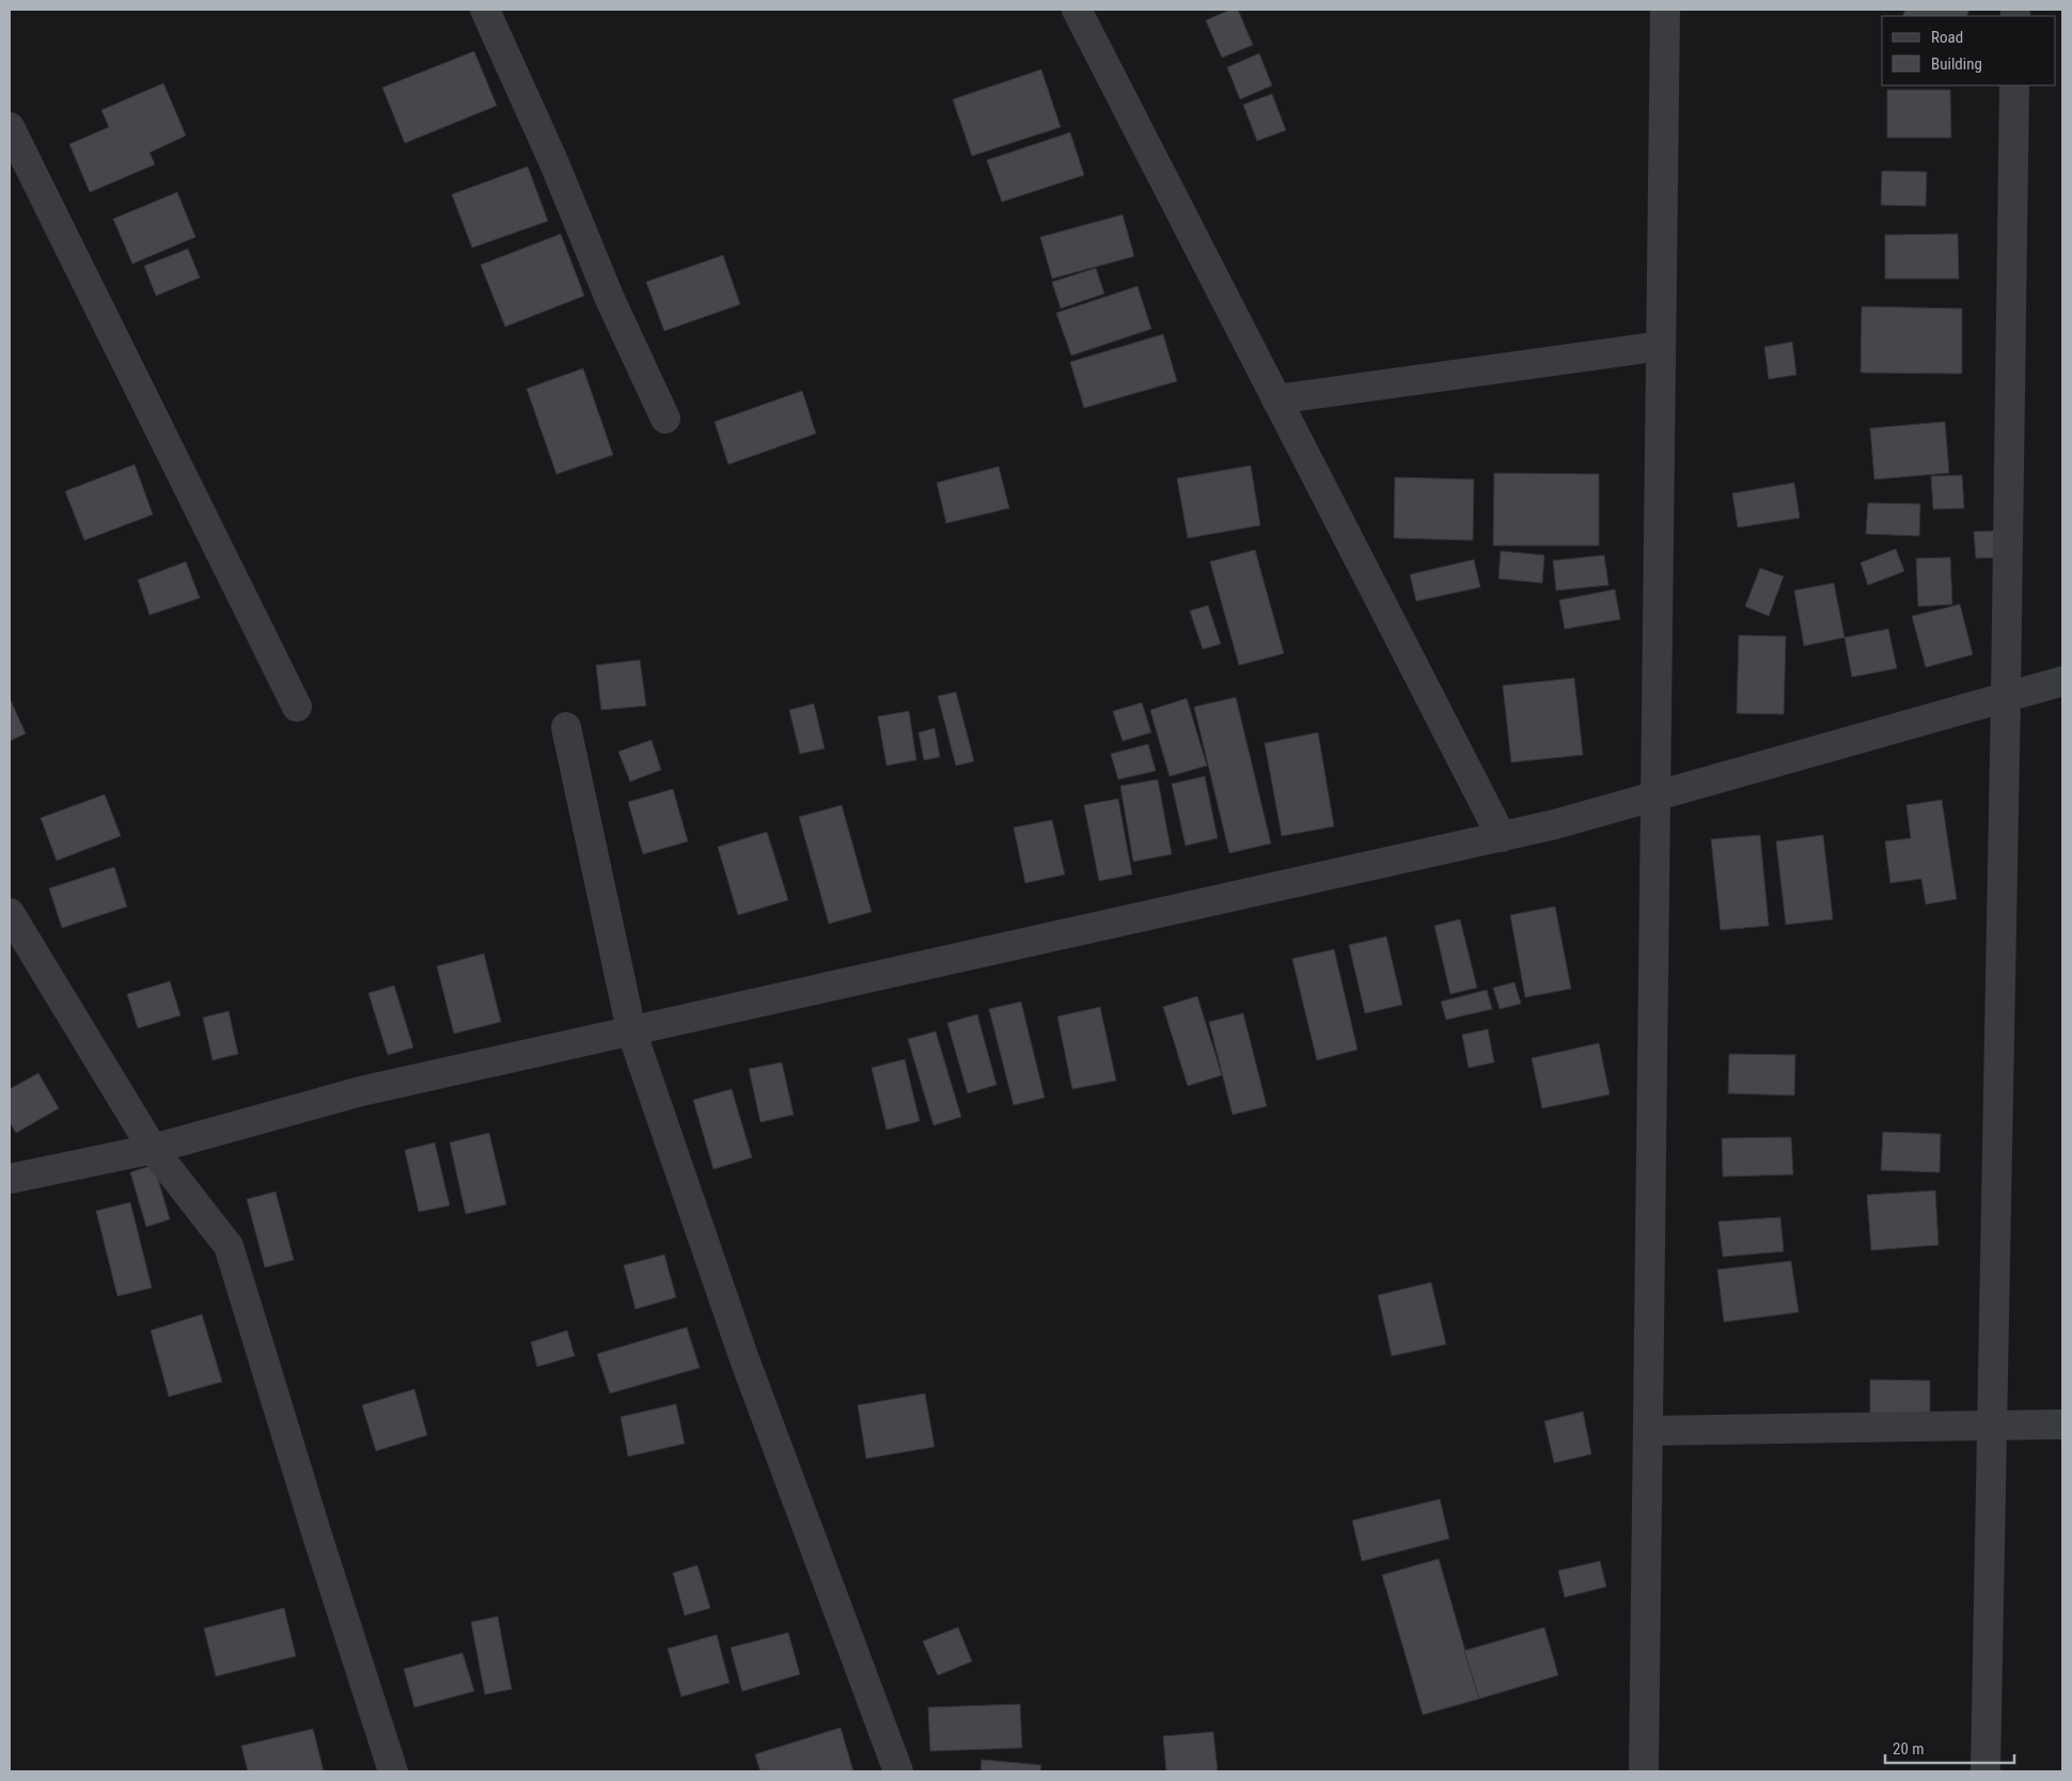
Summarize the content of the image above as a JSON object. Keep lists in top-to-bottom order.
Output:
{
  "legend": ["Road", "Building"],
  "scale_bar": "20 m"
}
